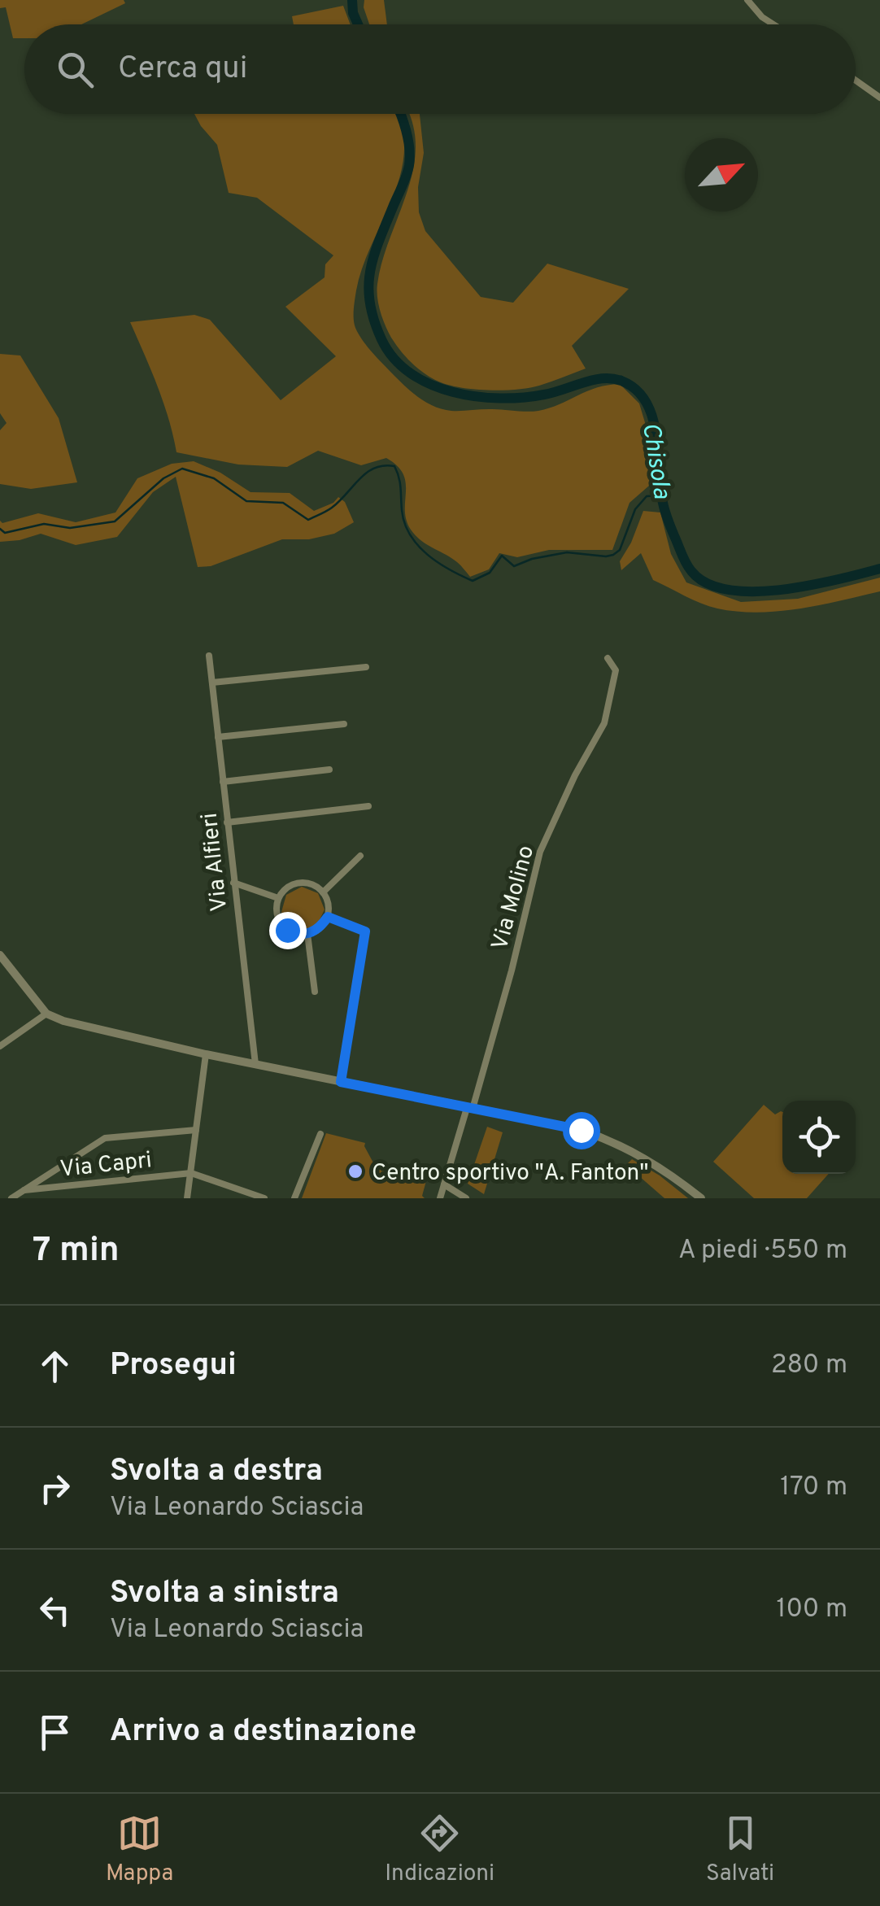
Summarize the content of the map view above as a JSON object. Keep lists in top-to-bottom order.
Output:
{
  "streets": {
    "street": ["Via Alfieri", "Via Molino", "Via Capri"]
  },
  "water": ["Chisola"],
  "places": ["Centro sportivo \"A. Fanton\""],
  "north": "top right",
  "page": {
    "search": "Cerca qui",
    "heading": ["7 min", "A piedi · 550 m"],
    "list": [
      ["Prosegui", "280 m"],
      ["Svolta a destra", "Via Leonardo Sciascia", "170 m"],
      ["Svolta a sinistra", "Via Leonardo Sciascia", "100 m"],
      "Arrivo a destinazione"
    ],
    "nav": ["Mappa", "Indicazioni", "Salvati"]
  }
}
